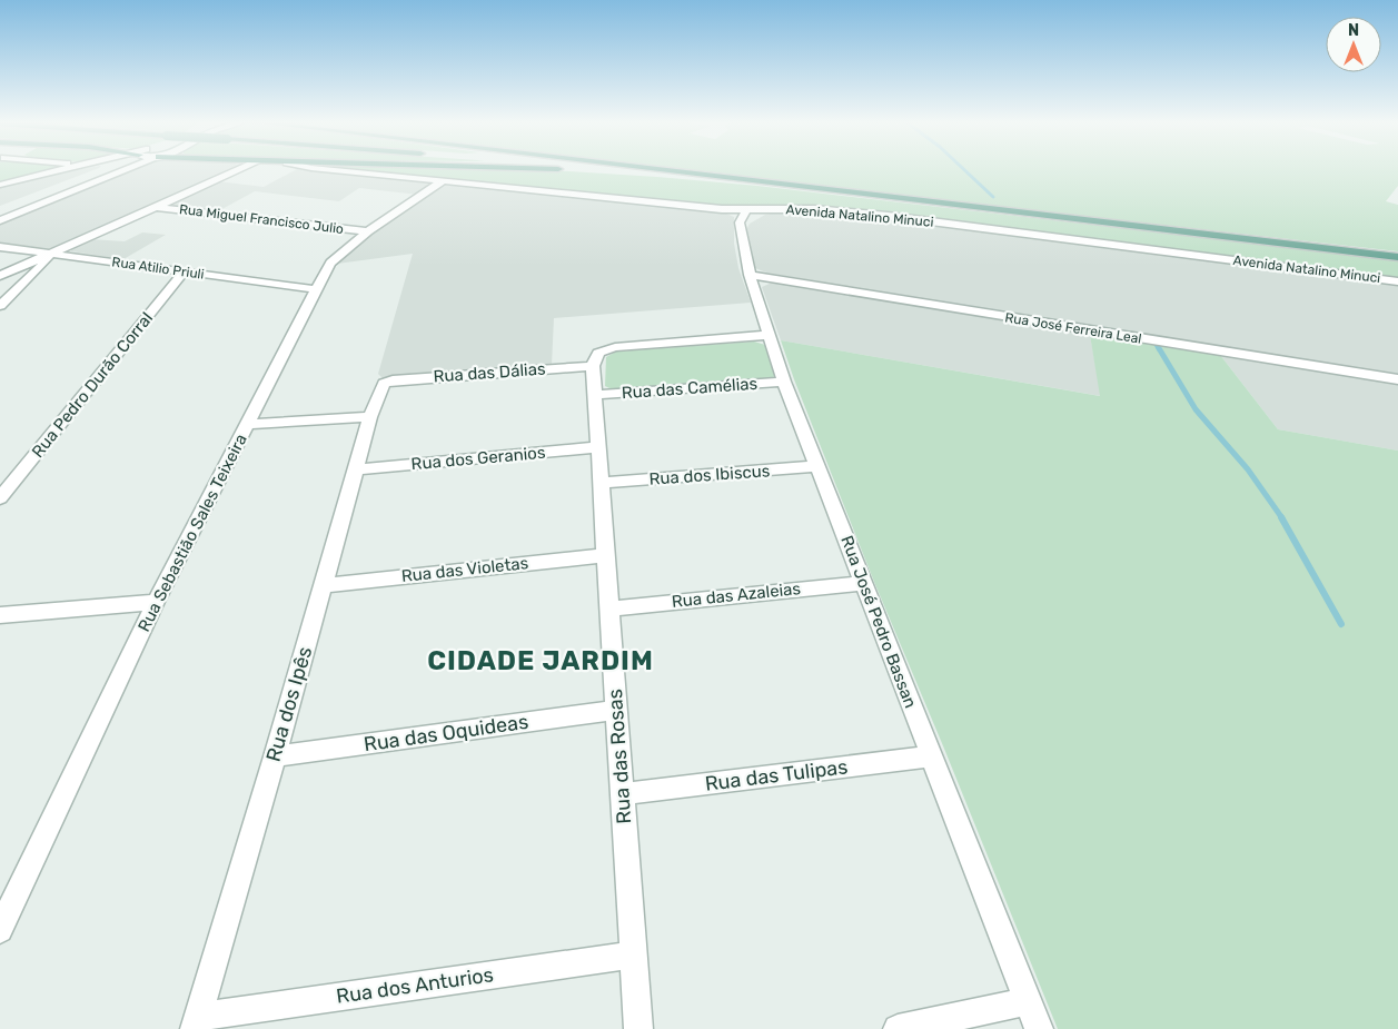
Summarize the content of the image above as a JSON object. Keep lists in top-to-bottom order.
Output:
{
  "streets": {
    "street": [
      "Avenida Natalino Minuci",
      "Rua Miguel Francisco Julio",
      "Rua Atilio Priuli",
      "Rua José Ferreira Leal",
      "Rua das Dálias",
      "Rua Pedro Durão Corral",
      "Rua das Camélias",
      "Rua dos Geranios",
      "Rua dos Ibiscus",
      "Rua Sebastião Sales Teixeira",
      "Rua das Violetas",
      "Rua das Azaleias",
      "Rua José Pedro Bassan",
      "Rua dos Ipês",
      "Rua das Oquideas",
      "Rua das Rosas",
      "Rua das Tulipas",
      "Rua dos Anturios"
    ]
  },
  "crossings": [
    ["Avenida Natalino Minuci", "Rua Sebastião Sales Teixeira"],
    ["Avenida Natalino Minuci", "Rua José Pedro Bassan"],
    ["Rua Miguel Francisco Julio", "Rua Sebastião Sales Teixeira"],
    ["Rua Atilio Priuli", "Rua Pedro Durão Corral"],
    ["Rua Atilio Priuli", "Rua Sebastião Sales Teixeira"],
    ["Rua José Ferreira Leal", "Rua José Pedro Bassan"],
    ["Rua das Dálias", "Rua José Pedro Bassan"],
    ["Rua das Dálias", "Rua dos Ipês"],
    ["Rua das Dálias", "Rua das Rosas"],
    ["Rua das Camélias", "Rua José Pedro Bassan"],
    ["Rua das Camélias", "Rua das Rosas"],
    ["Rua dos Geranios", "Rua dos Ipês"],
    ["Rua dos Geranios", "Rua das Rosas"],
    ["Rua dos Ibiscus", "Rua José Pedro Bassan"],
    ["Rua dos Ibiscus", "Rua das Rosas"],
    ["Rua das Violetas", "Rua dos Ipês"],
    ["Rua das Violetas", "Rua das Rosas"],
    ["Rua das Azaleias", "Rua José Pedro Bassan"],
    ["Rua das Azaleias", "Rua das Rosas"],
    ["Rua José Pedro Bassan", "Rua das Tulipas"],
    ["Rua dos Ipês", "Rua das Oquideas"],
    ["Rua dos Ipês", "Rua dos Anturios"],
    ["Rua das Oquideas", "Rua das Rosas"],
    ["Rua das Rosas", "Rua das Tulipas"],
    ["Rua das Rosas", "Rua dos Anturios"]
  ],
  "districts": ["CIDADE JARDIM"],
  "north": "top"
}
